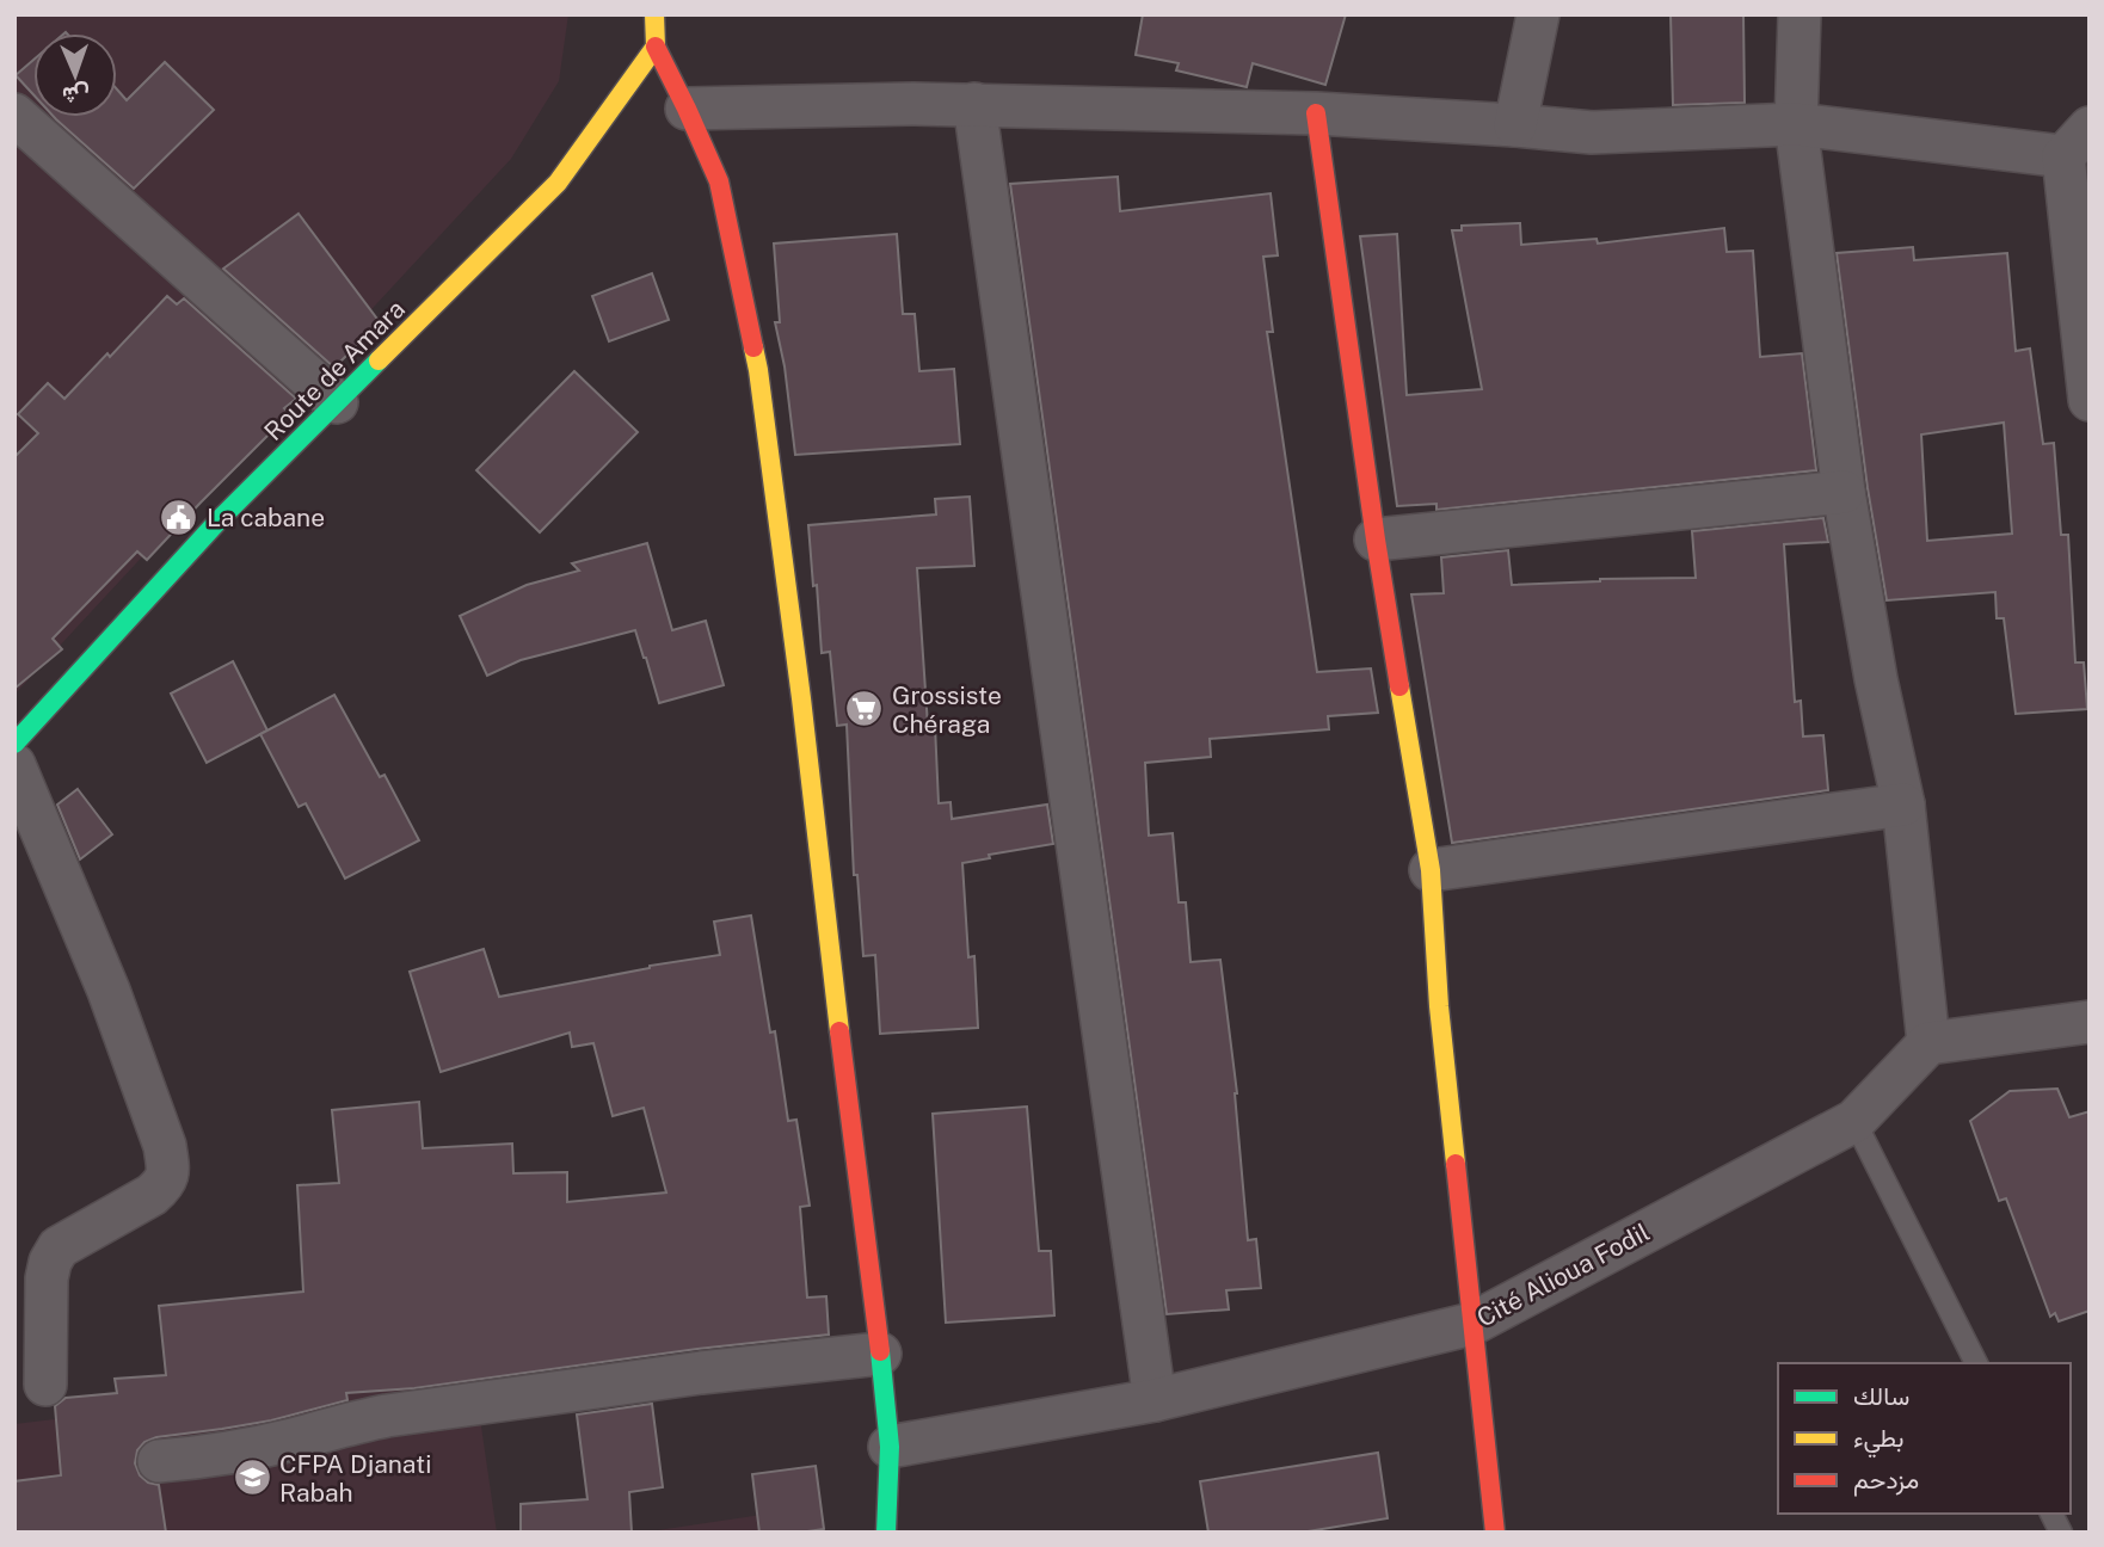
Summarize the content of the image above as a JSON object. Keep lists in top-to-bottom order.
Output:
{
  "streets": {
    "street": ["Route de Amara", "Cité Alioua Fodil"]
  },
  "places": {
    "public building": ["La cabane"],
    "supermarket": ["Grossiste Chéraga"],
    "school or university": ["CFPA Djanati Rabah"]
  },
  "legend": ["سالك", "بطيء", "مزدحم"],
  "north": "bottom"
}
